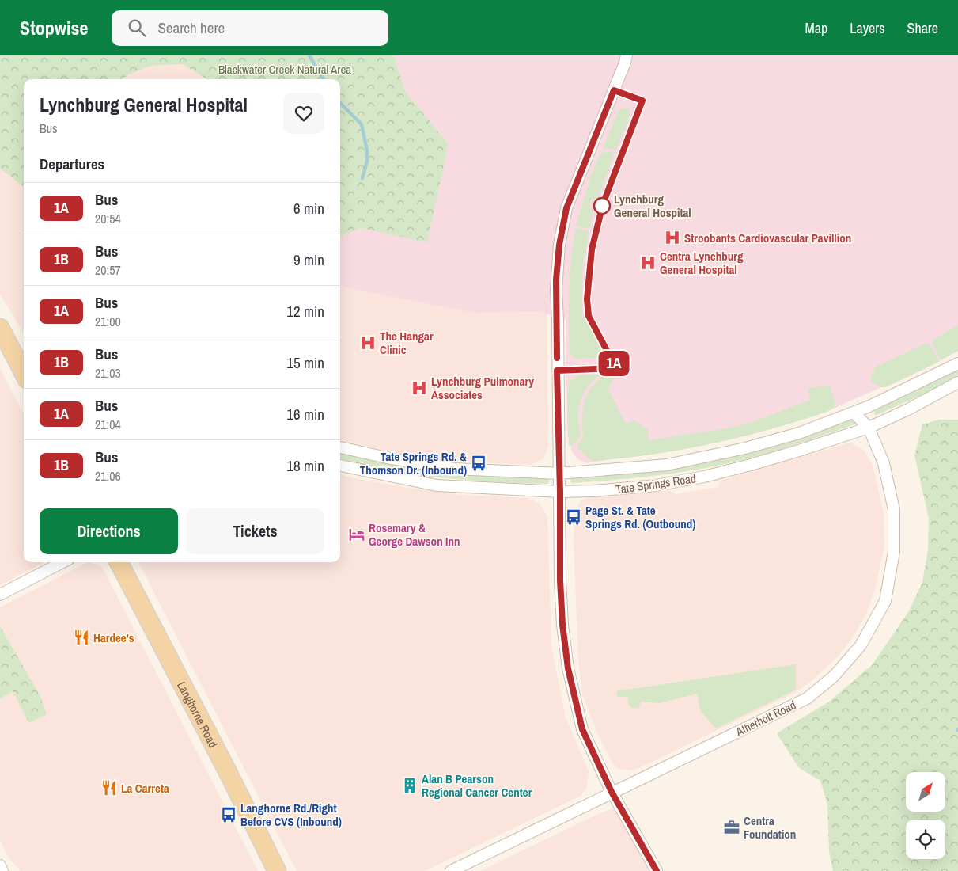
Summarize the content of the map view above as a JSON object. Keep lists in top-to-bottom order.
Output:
{
  "streets": {
    "main road": ["Langhorne Road"],
    "street": ["Tate Springs Road", "Atherholt Road"]
  },
  "crossings": [
    ["Tate Springs Road", "Atherholt Road"]
  ],
  "parks": ["Blackwater Creek Natural Area"],
  "places": {
    "other": ["Lynchburg General Hospital"],
    "hospital": [
      "Stroobants Cardiovascular Pavillion",
      "Centra Lynchburg General Hospital",
      "The Hangar Clinic",
      "Lynchburg Pulmonary Associates"
    ],
    "bus stop": ["Tate Springs Rd. & Thomson Dr. (Inbound)", "Page St. & Tate Springs Rd. (Outbound)", "Langhorne Rd./Right Before CVS (Inbound)"],
    "hotel": ["Rosemary & George Dawson Inn"],
    "restaurant": ["Hardee's", "La Carreta"],
    "building": ["Alan B Pearson Regional Cancer Center"],
    "office": ["Centra Foundation"]
  },
  "lines": ["bus line 1A"],
  "north": "top right",
  "page": {
    "header": "Stopwise",
    "search": "Search here",
    "nav": ["Map", "Layers", "Share"],
    "on_map": "1A",
    "heading": [
      ["Lynchburg General Hospital", "Bus"],
      "Departures"
    ],
    "list": [
      {
        "mark": "1A",
        "name": "Bus",
        "note": "20:54",
        "value": "6 min"
      },
      {
        "mark": "1B",
        "name": "Bus",
        "note": "20:57",
        "value": "9 min"
      },
      {
        "mark": "1A",
        "name": "Bus",
        "note": "21:00",
        "value": "12 min"
      },
      {
        "mark": "1B",
        "name": "Bus",
        "note": "21:03",
        "value": "15 min"
      },
      {
        "mark": "1A",
        "name": "Bus",
        "note": "21:04",
        "value": "16 min"
      },
      {
        "mark": "1B",
        "name": "Bus",
        "note": "21:06",
        "value": "18 min"
      }
    ],
    "buttons": ["Directions", "Tickets"]
  }
}
